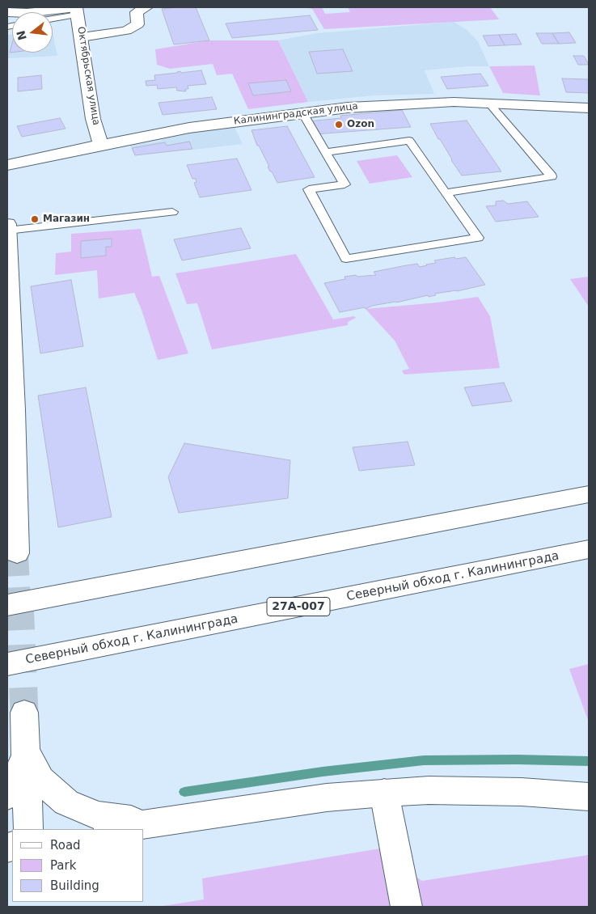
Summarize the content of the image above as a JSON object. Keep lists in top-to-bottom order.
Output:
{
  "streets": {
    "main road": [
      "Октябрьская улица",
      "Калининградская улица",
      "Северный обход г. Калининграда",
      "27А-007"
    ]
  },
  "crossings": [
    ["Октябрьская улица", "Калининградская улица"]
  ],
  "places": ["Ozon", "Магазин"],
  "legend": ["Road", "Park", "Building"],
  "north": "left"
}
